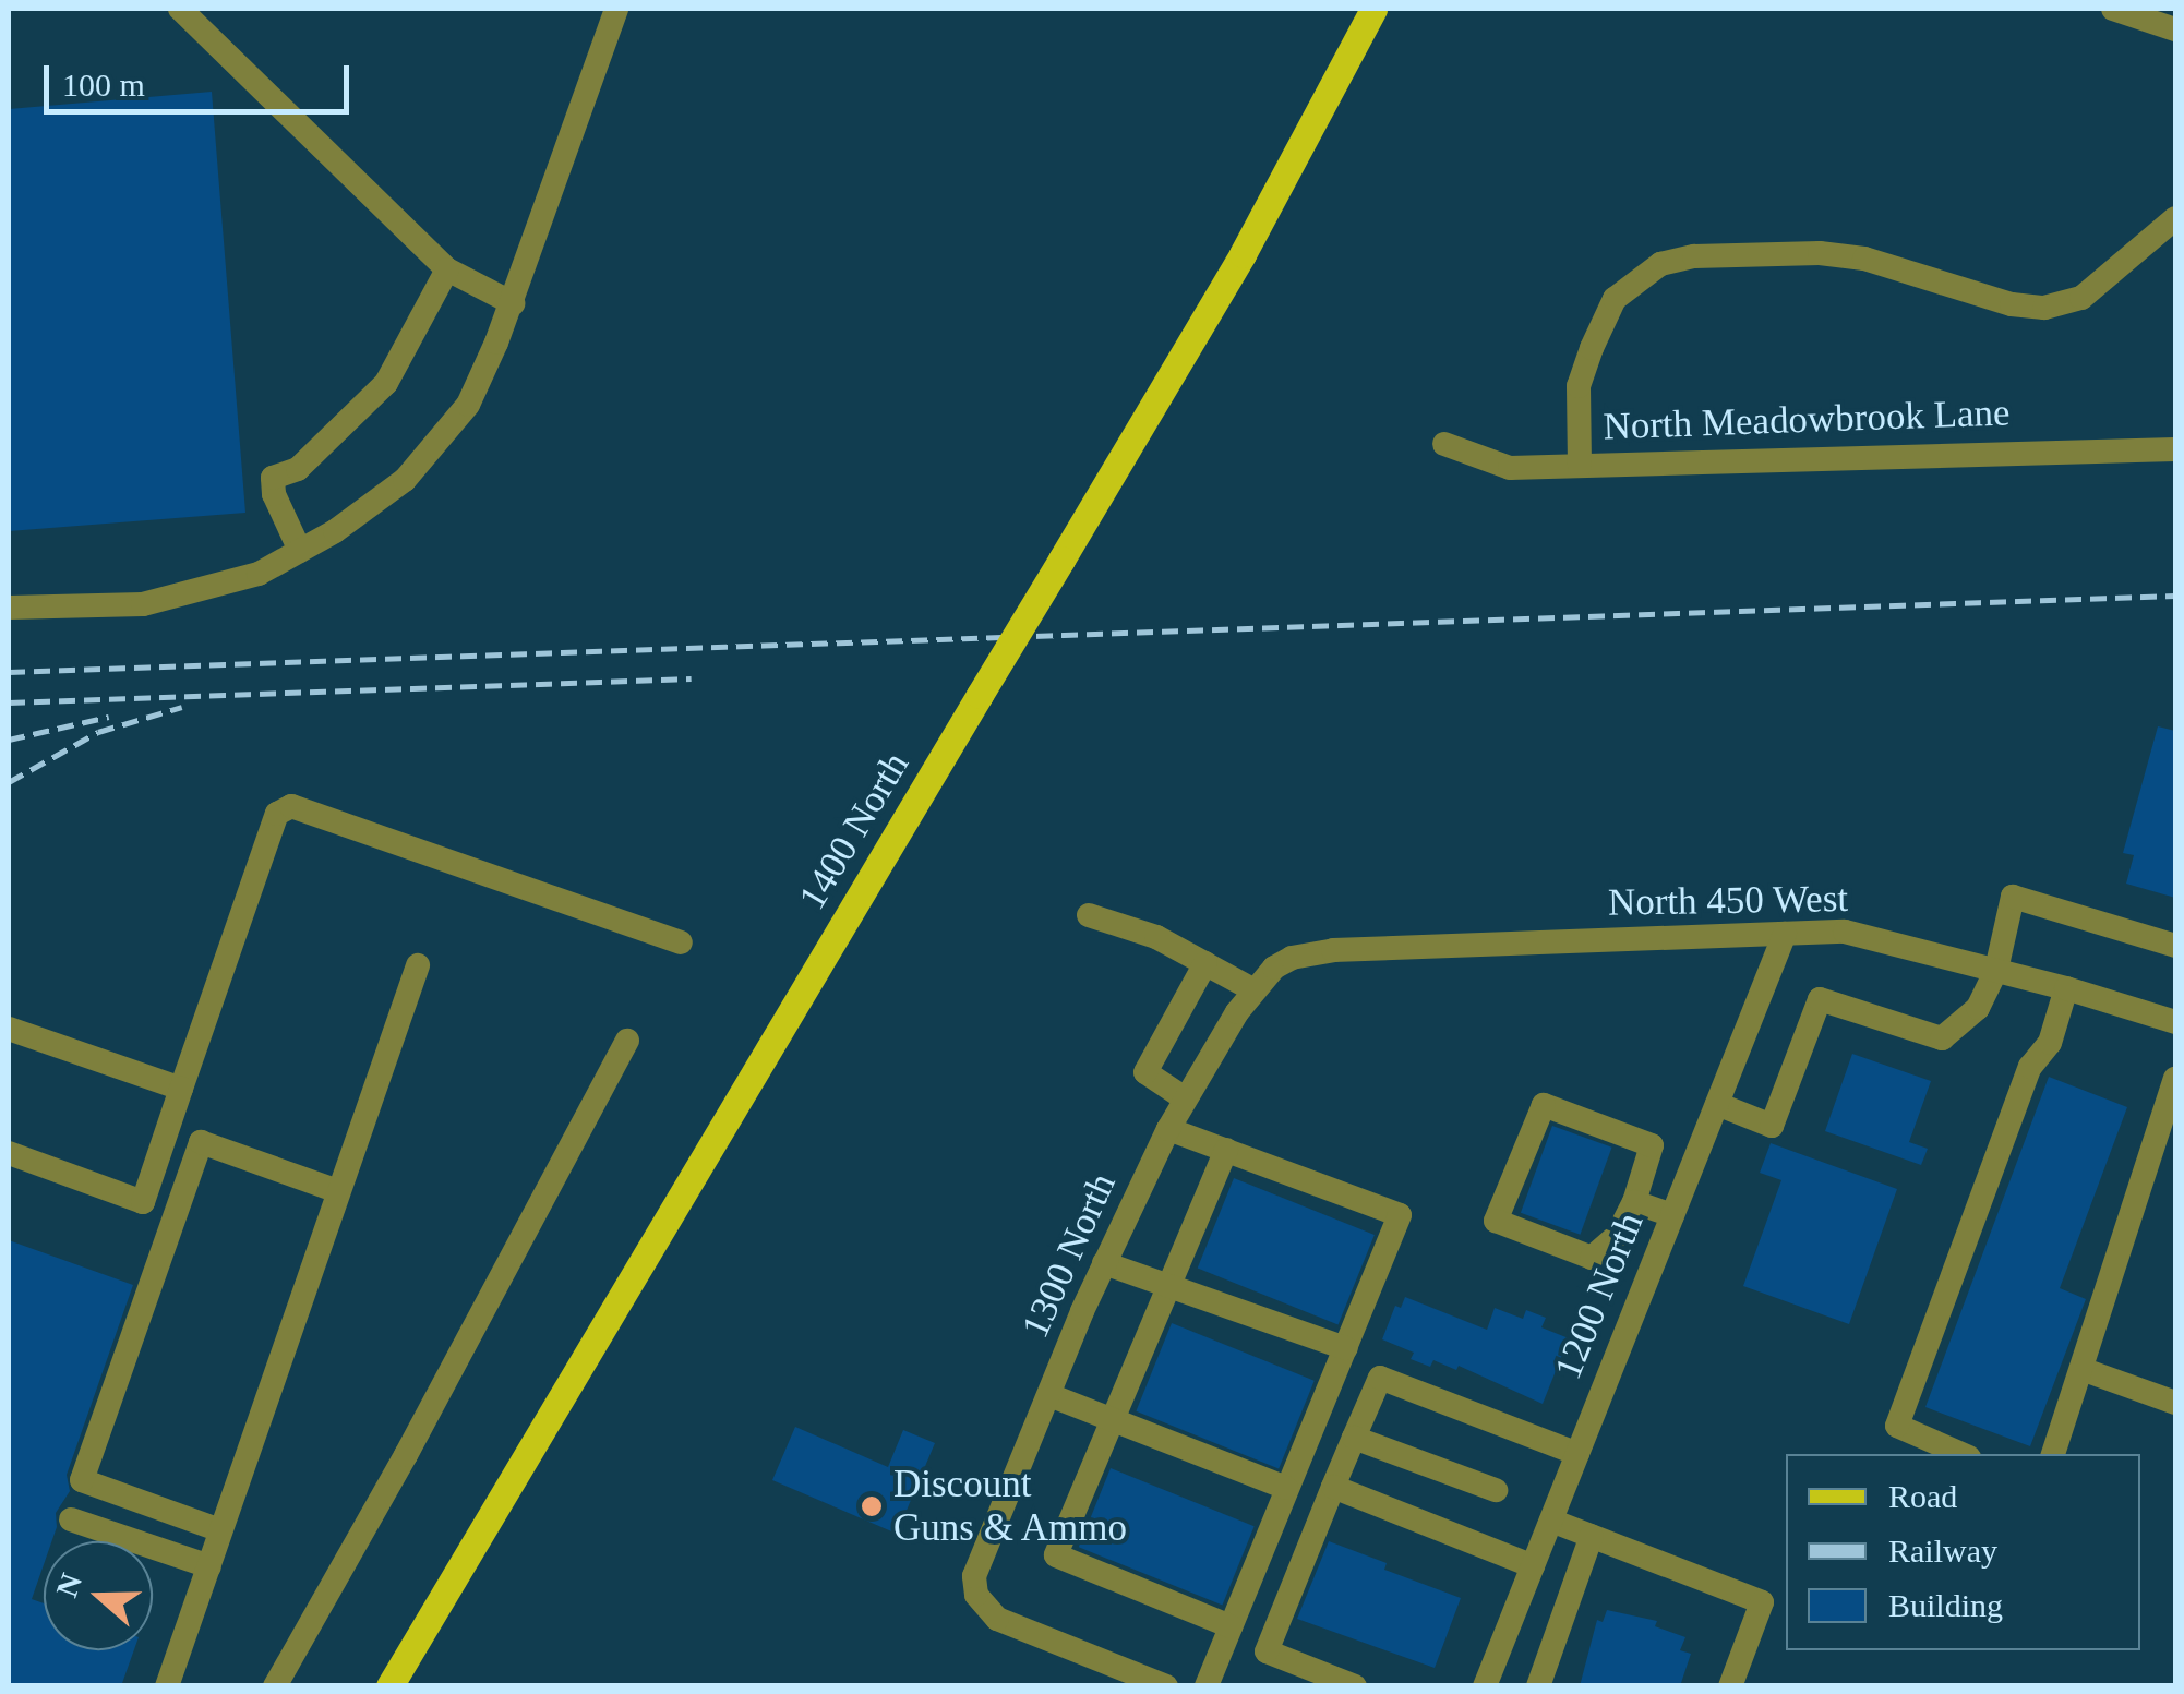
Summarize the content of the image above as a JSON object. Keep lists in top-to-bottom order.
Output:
{
  "streets": {
    "main road": ["1400 North"],
    "street": [
      "North Meadowbrook Lane",
      "North 450 West",
      "1300 North",
      "1200 North"
    ]
  },
  "crossings": [
    ["North 450 West", "1300 North"],
    ["North 450 West", "1200 North"]
  ],
  "places": ["Discount Guns & Ammo"],
  "legend": ["Road", "Railway", "Building"],
  "scale_bar": "100 m",
  "north": "left"
}
